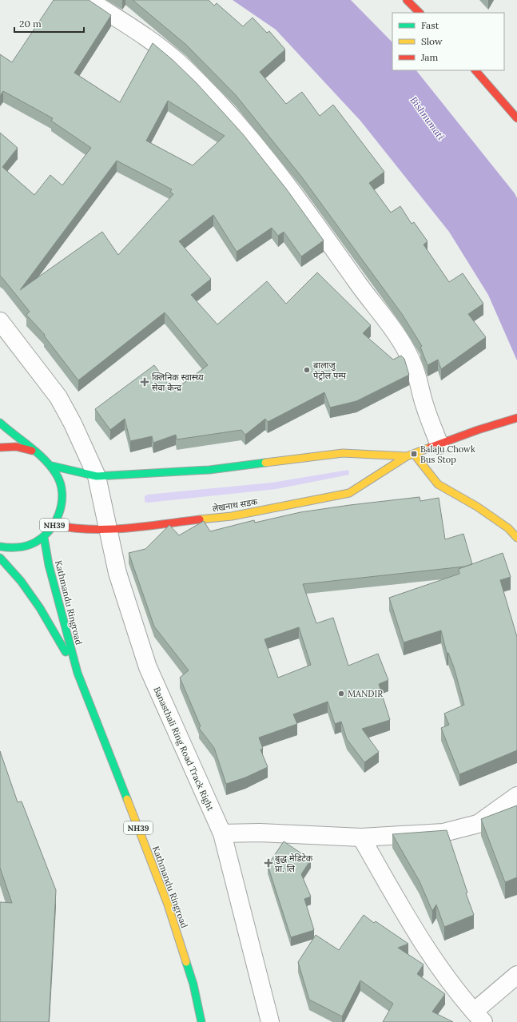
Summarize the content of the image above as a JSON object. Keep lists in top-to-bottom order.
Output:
{
  "streets": {
    "main road": ["लेखनाथ सडक", "NH39", "Kathmandu Ringroad"],
    "street": ["Banasthali Ring Road Track Right"]
  },
  "crossings": [
    ["लेखनाथ सडक", "NH39"],
    ["लेखनाथ सडक", "Banasthali Ring Road Track Right"],
    ["NH39", "Kathmandu Ringroad"]
  ],
  "water": ["Bishnumati"],
  "places": {
    "other": ["बालाजु पेट्रोल पम्प", "MANDIR"],
    "health": ["क्लिनिक स्वास्थ्य सेवा केन्द्र", "बुद्ध मेडिटेक प्रा. लि"],
    "transit": ["Balaju Chowk Bus Stop"]
  },
  "legend": ["Fast", "Slow", "Jam"],
  "scale_bar": "20 m"
}
